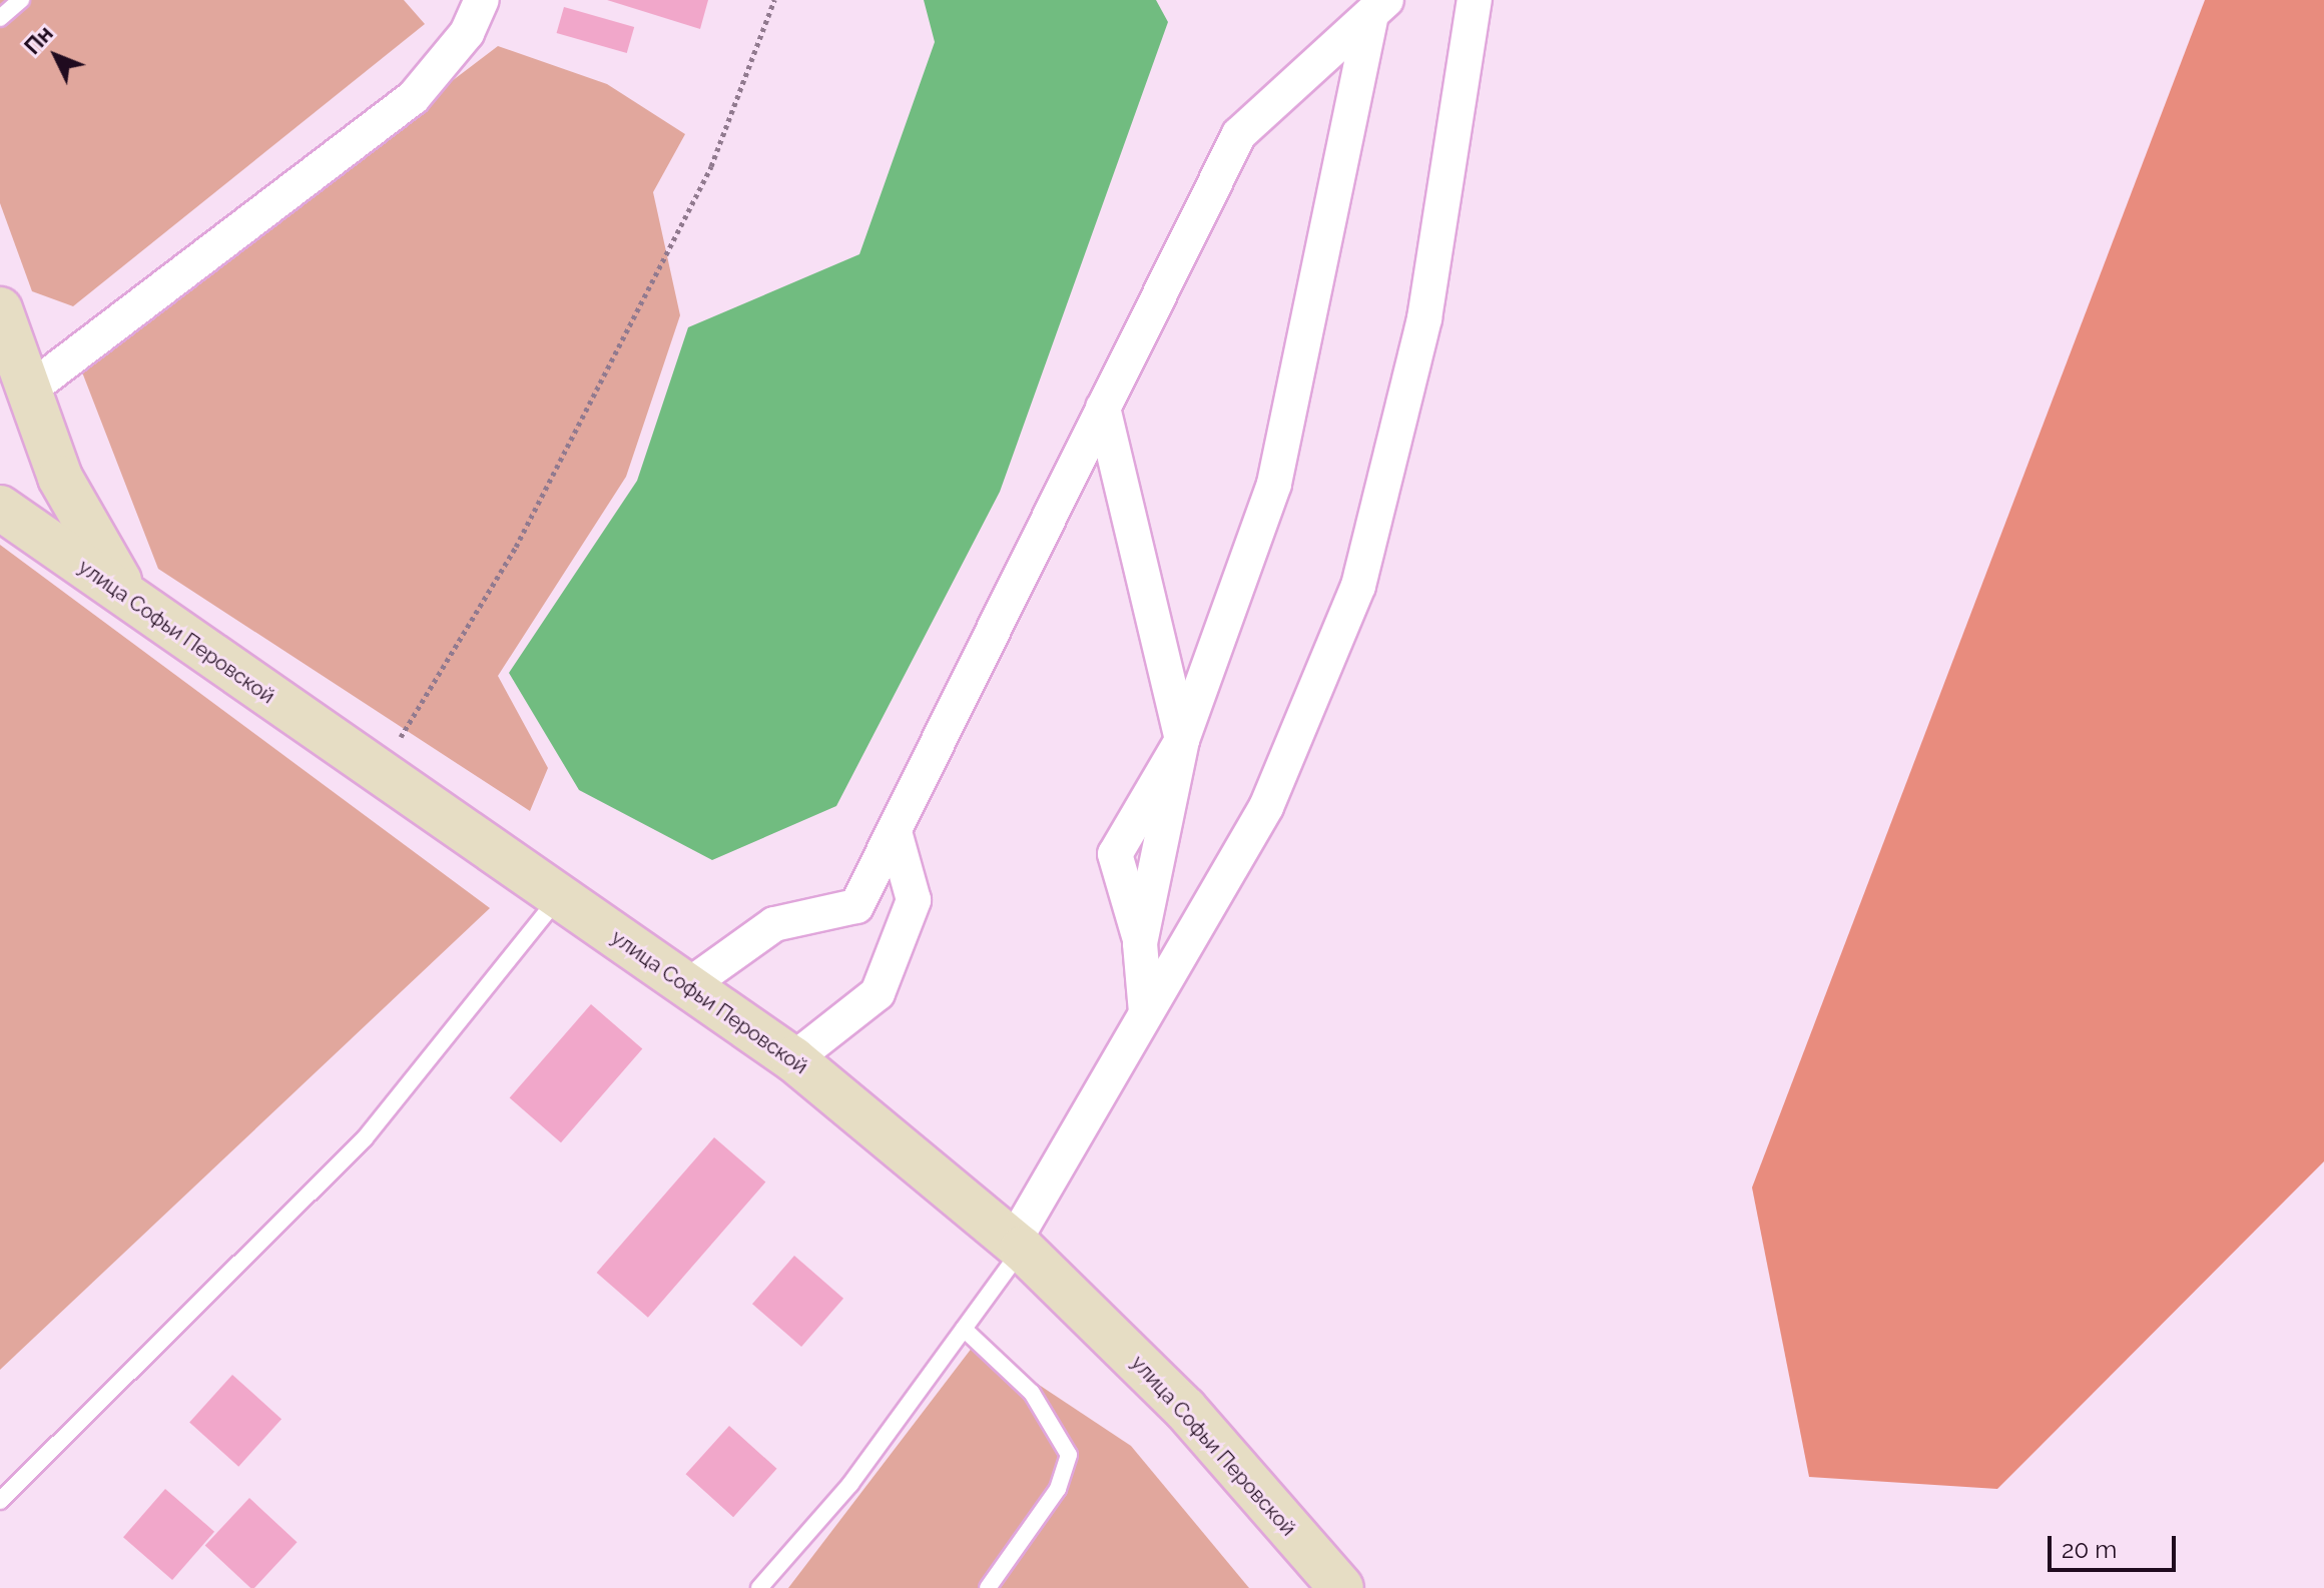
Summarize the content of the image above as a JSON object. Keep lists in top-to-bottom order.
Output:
{
  "streets": {
    "street": ["улица Софьи Перовской"]
  },
  "scale_bar": "20 m",
  "north": "top left"
}
